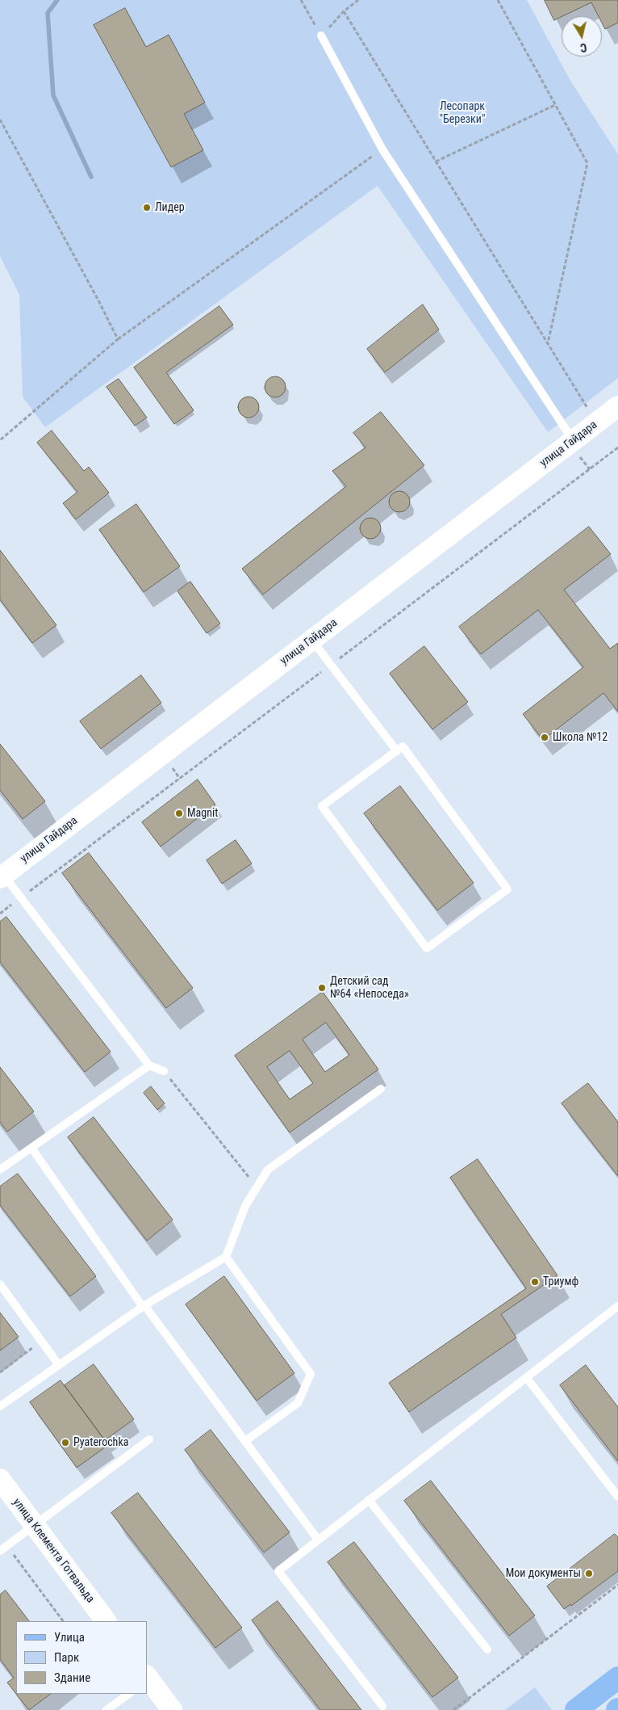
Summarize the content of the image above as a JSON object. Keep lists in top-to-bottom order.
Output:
{
  "streets": {
    "street": ["улица Гайдара", "улица Клемента Готвальда"]
  },
  "parks": ["Лесопарк \"Березки\""],
  "places": [
    "Лидер",
    "Школа №12",
    "Magnit",
    "Детский сад №64 «Непоседа»",
    "Триумф",
    "Pyaterochka",
    "Мои документы"
  ],
  "legend": ["Улица", "Парк", "Здание"],
  "north": "bottom"
}
